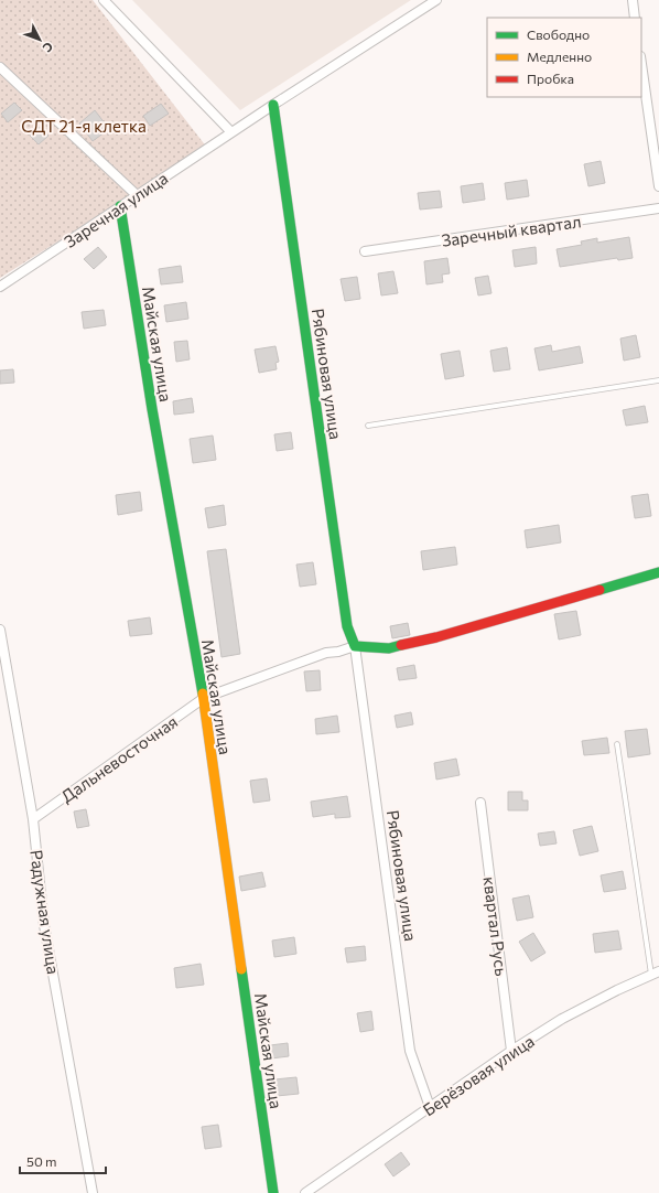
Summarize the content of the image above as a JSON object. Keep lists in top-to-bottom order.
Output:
{
  "streets": {
    "street": [
      "Заречная улица",
      "Заречный квартал",
      "Майская улица",
      "Рябиновая улица",
      "Дальневосточная",
      "Радужная улица",
      "квартал Русь",
      "Берёзовая улица"
    ]
  },
  "crossings": [
    ["Заречная улица", "Майская улица"],
    ["Заречная улица", "Рябиновая улица"],
    ["Майская улица", "Дальневосточная"],
    ["Рябиновая улица", "Берёзовая улица"],
    ["Дальневосточная", "Радужная улица"],
    ["квартал Русь", "Берёзовая улица"]
  ],
  "parks": ["СДТ 21-я клетка"],
  "legend": ["Свободно", "Медленно", "Пробка"],
  "scale_bar": "50 m",
  "north": "bottom right"
}
